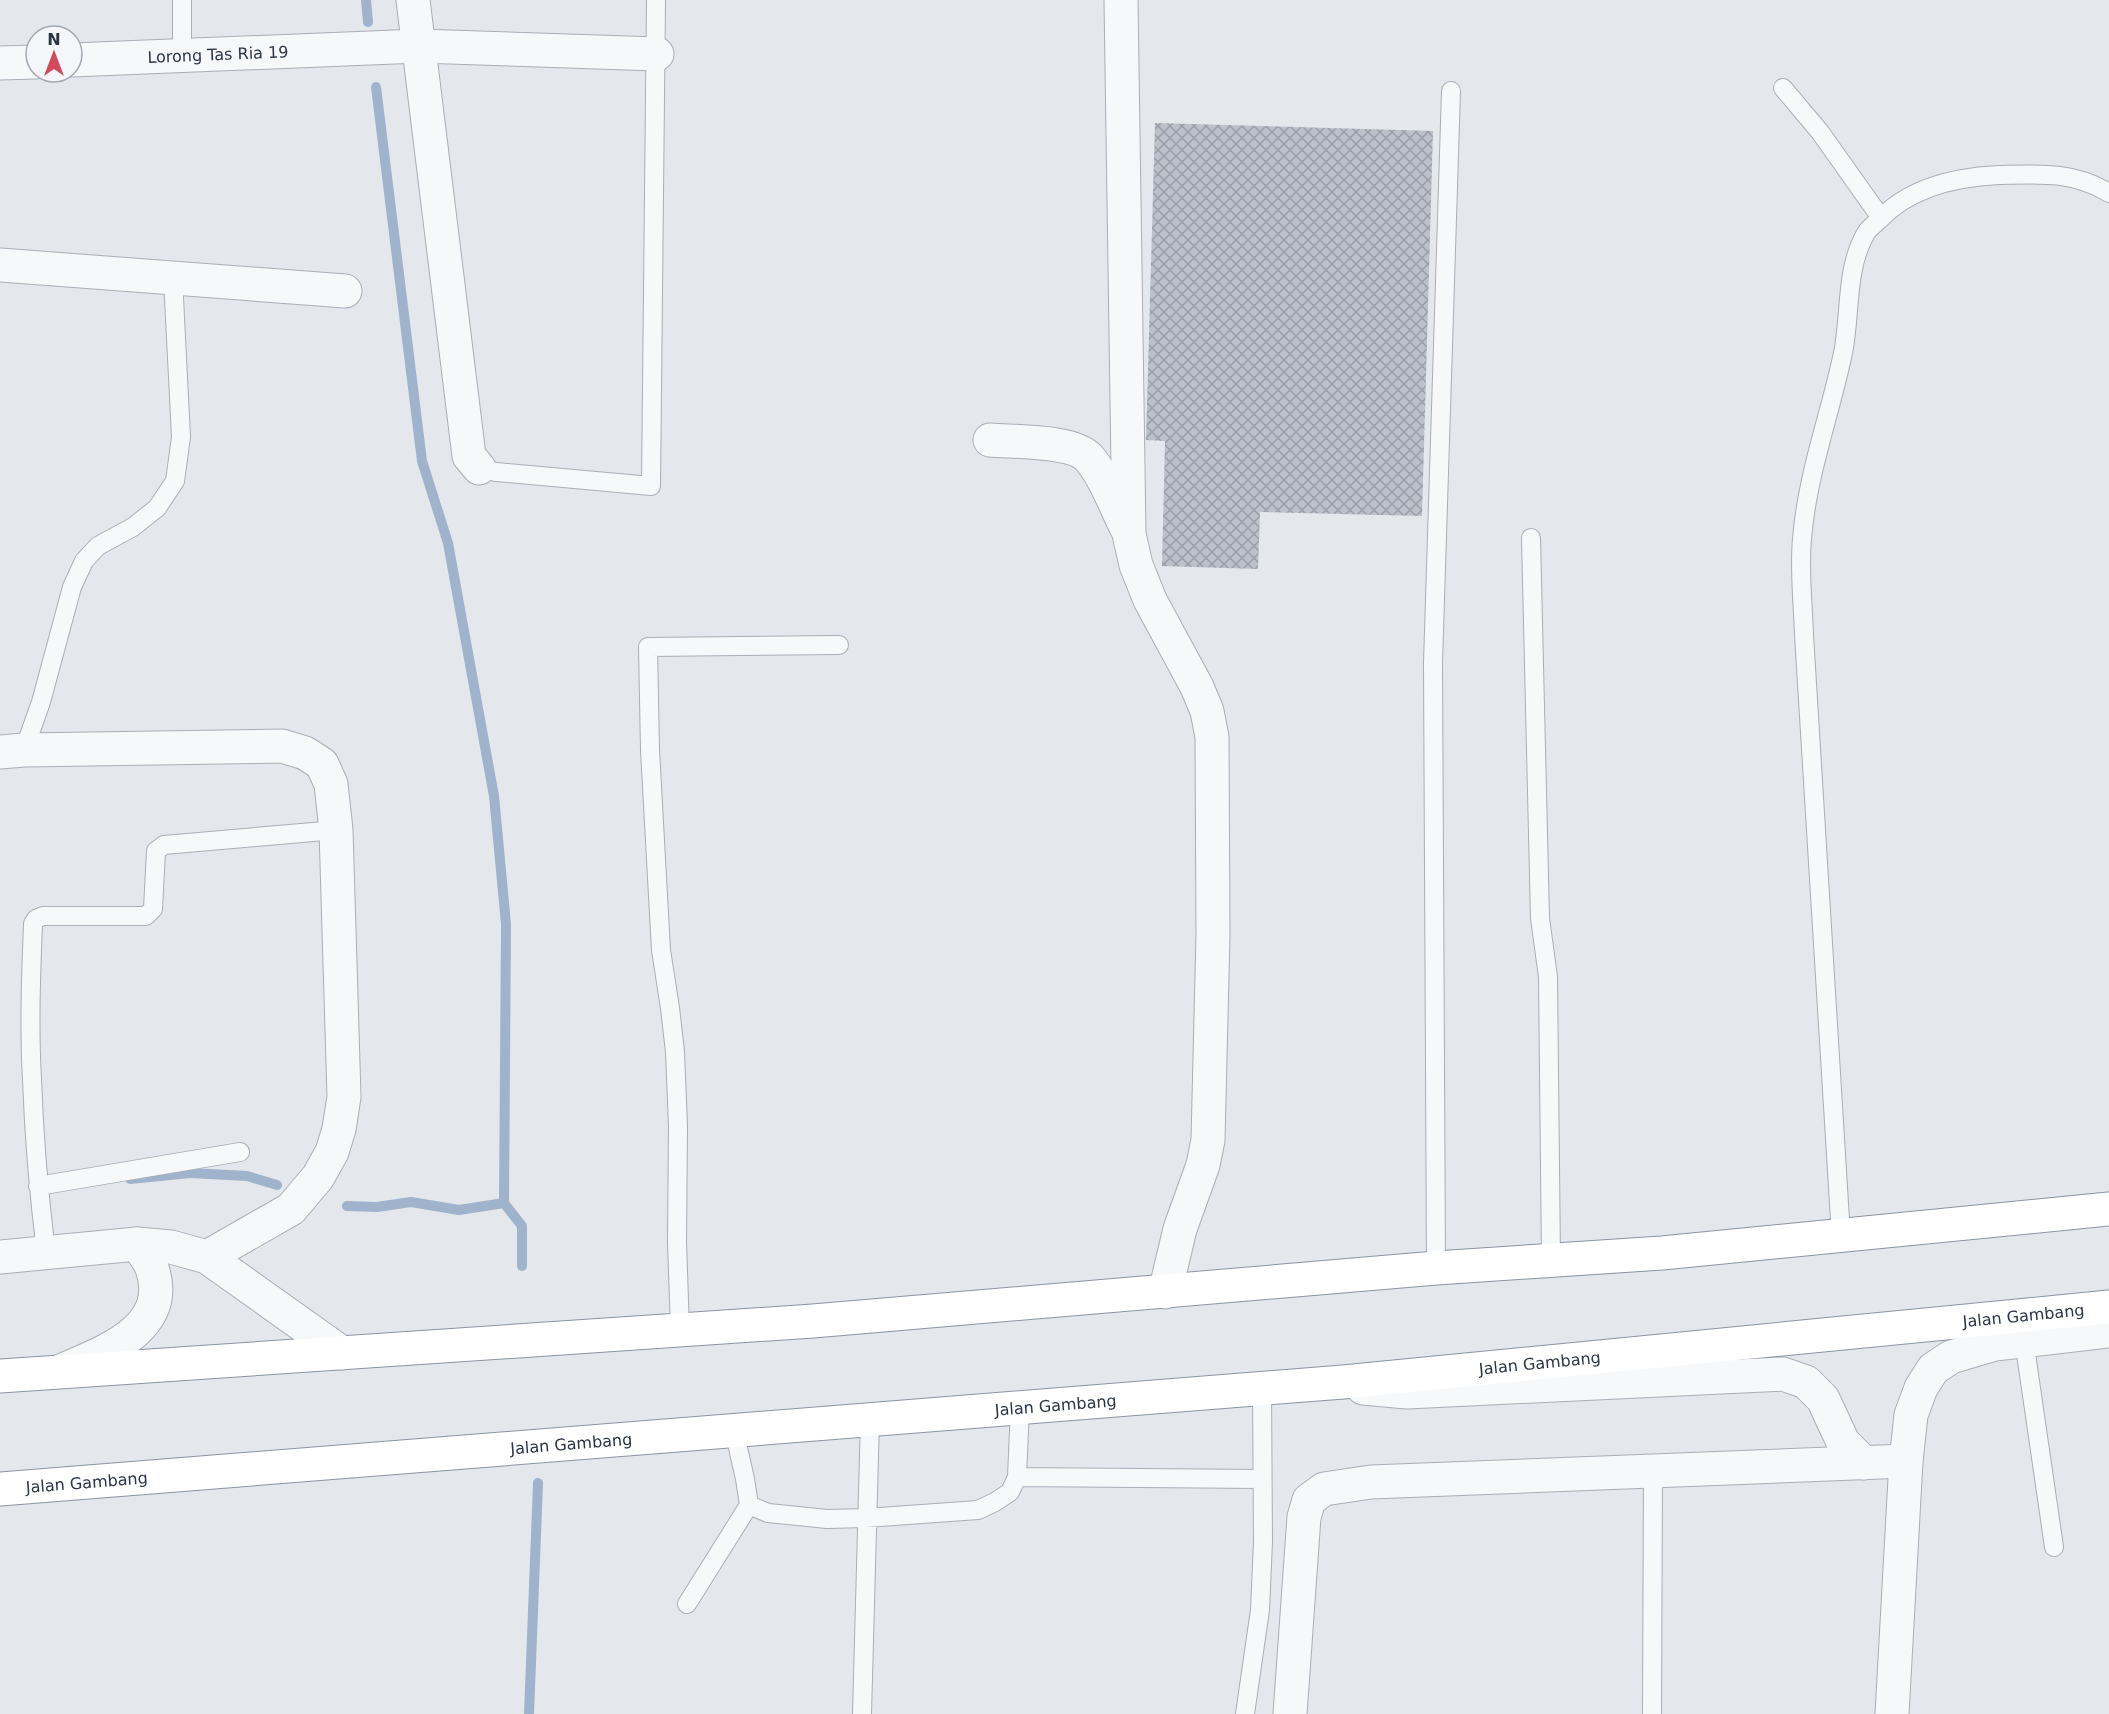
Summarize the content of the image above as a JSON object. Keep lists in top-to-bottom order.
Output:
{
  "streets": {
    "highway": ["Jalan Gambang"],
    "street": ["Lorong Tas Ria 19"]
  },
  "north": "top"
}
